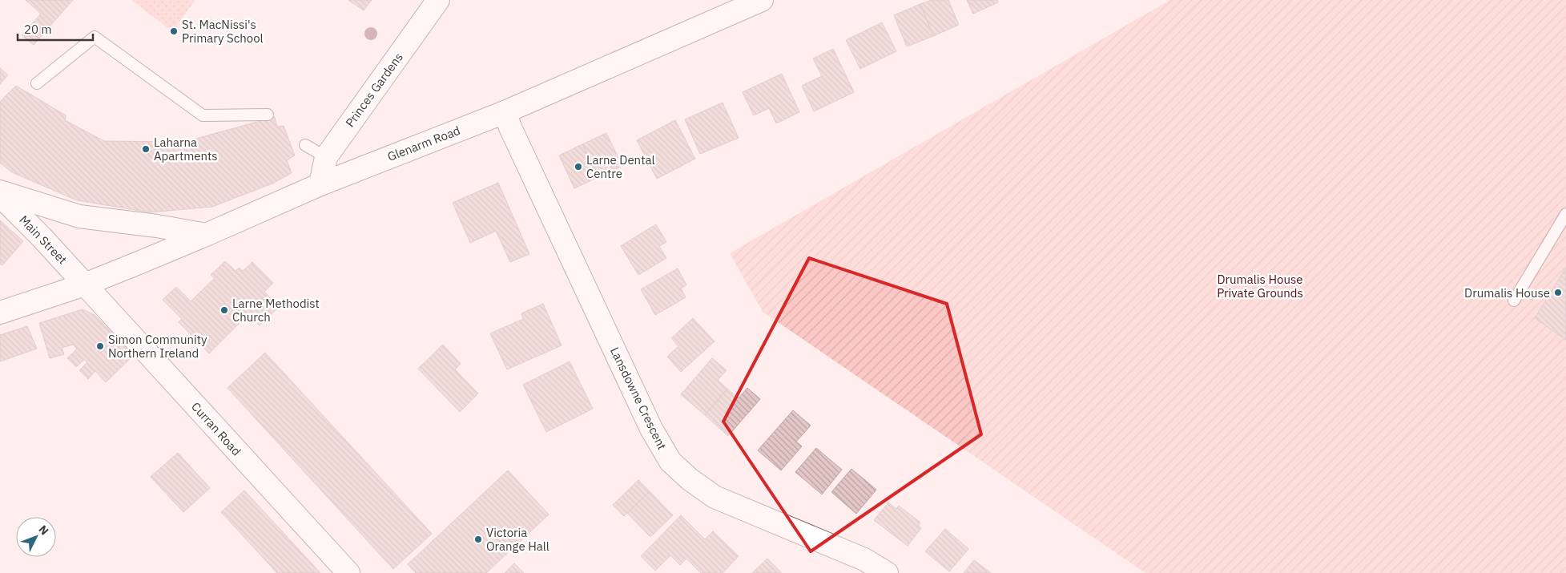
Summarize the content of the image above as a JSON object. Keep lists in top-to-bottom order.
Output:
{
  "streets": {
    "street": [
      "Princes Gardens",
      "Glenarm Road",
      "Main Street",
      "Lansdowne Crescent",
      "Curran Road"
    ]
  },
  "crossings": [
    ["Princes Gardens", "Glenarm Road"],
    ["Glenarm Road", "Main Street"],
    ["Glenarm Road", "Lansdowne Crescent"],
    ["Glenarm Road", "Curran Road"],
    ["Main Street", "Curran Road"]
  ],
  "parks": ["Drumalis House Private Grounds"],
  "places": [
    "St. MacNissi's Primary School",
    "Laharna Apartments",
    "Larne Dental Centre",
    "Drumalis House",
    "Larne Methodist Church",
    "Simon Community Northern Ireland",
    "Victoria Orange Hall"
  ],
  "scale_bar": "20 m",
  "north": "top right"
}
